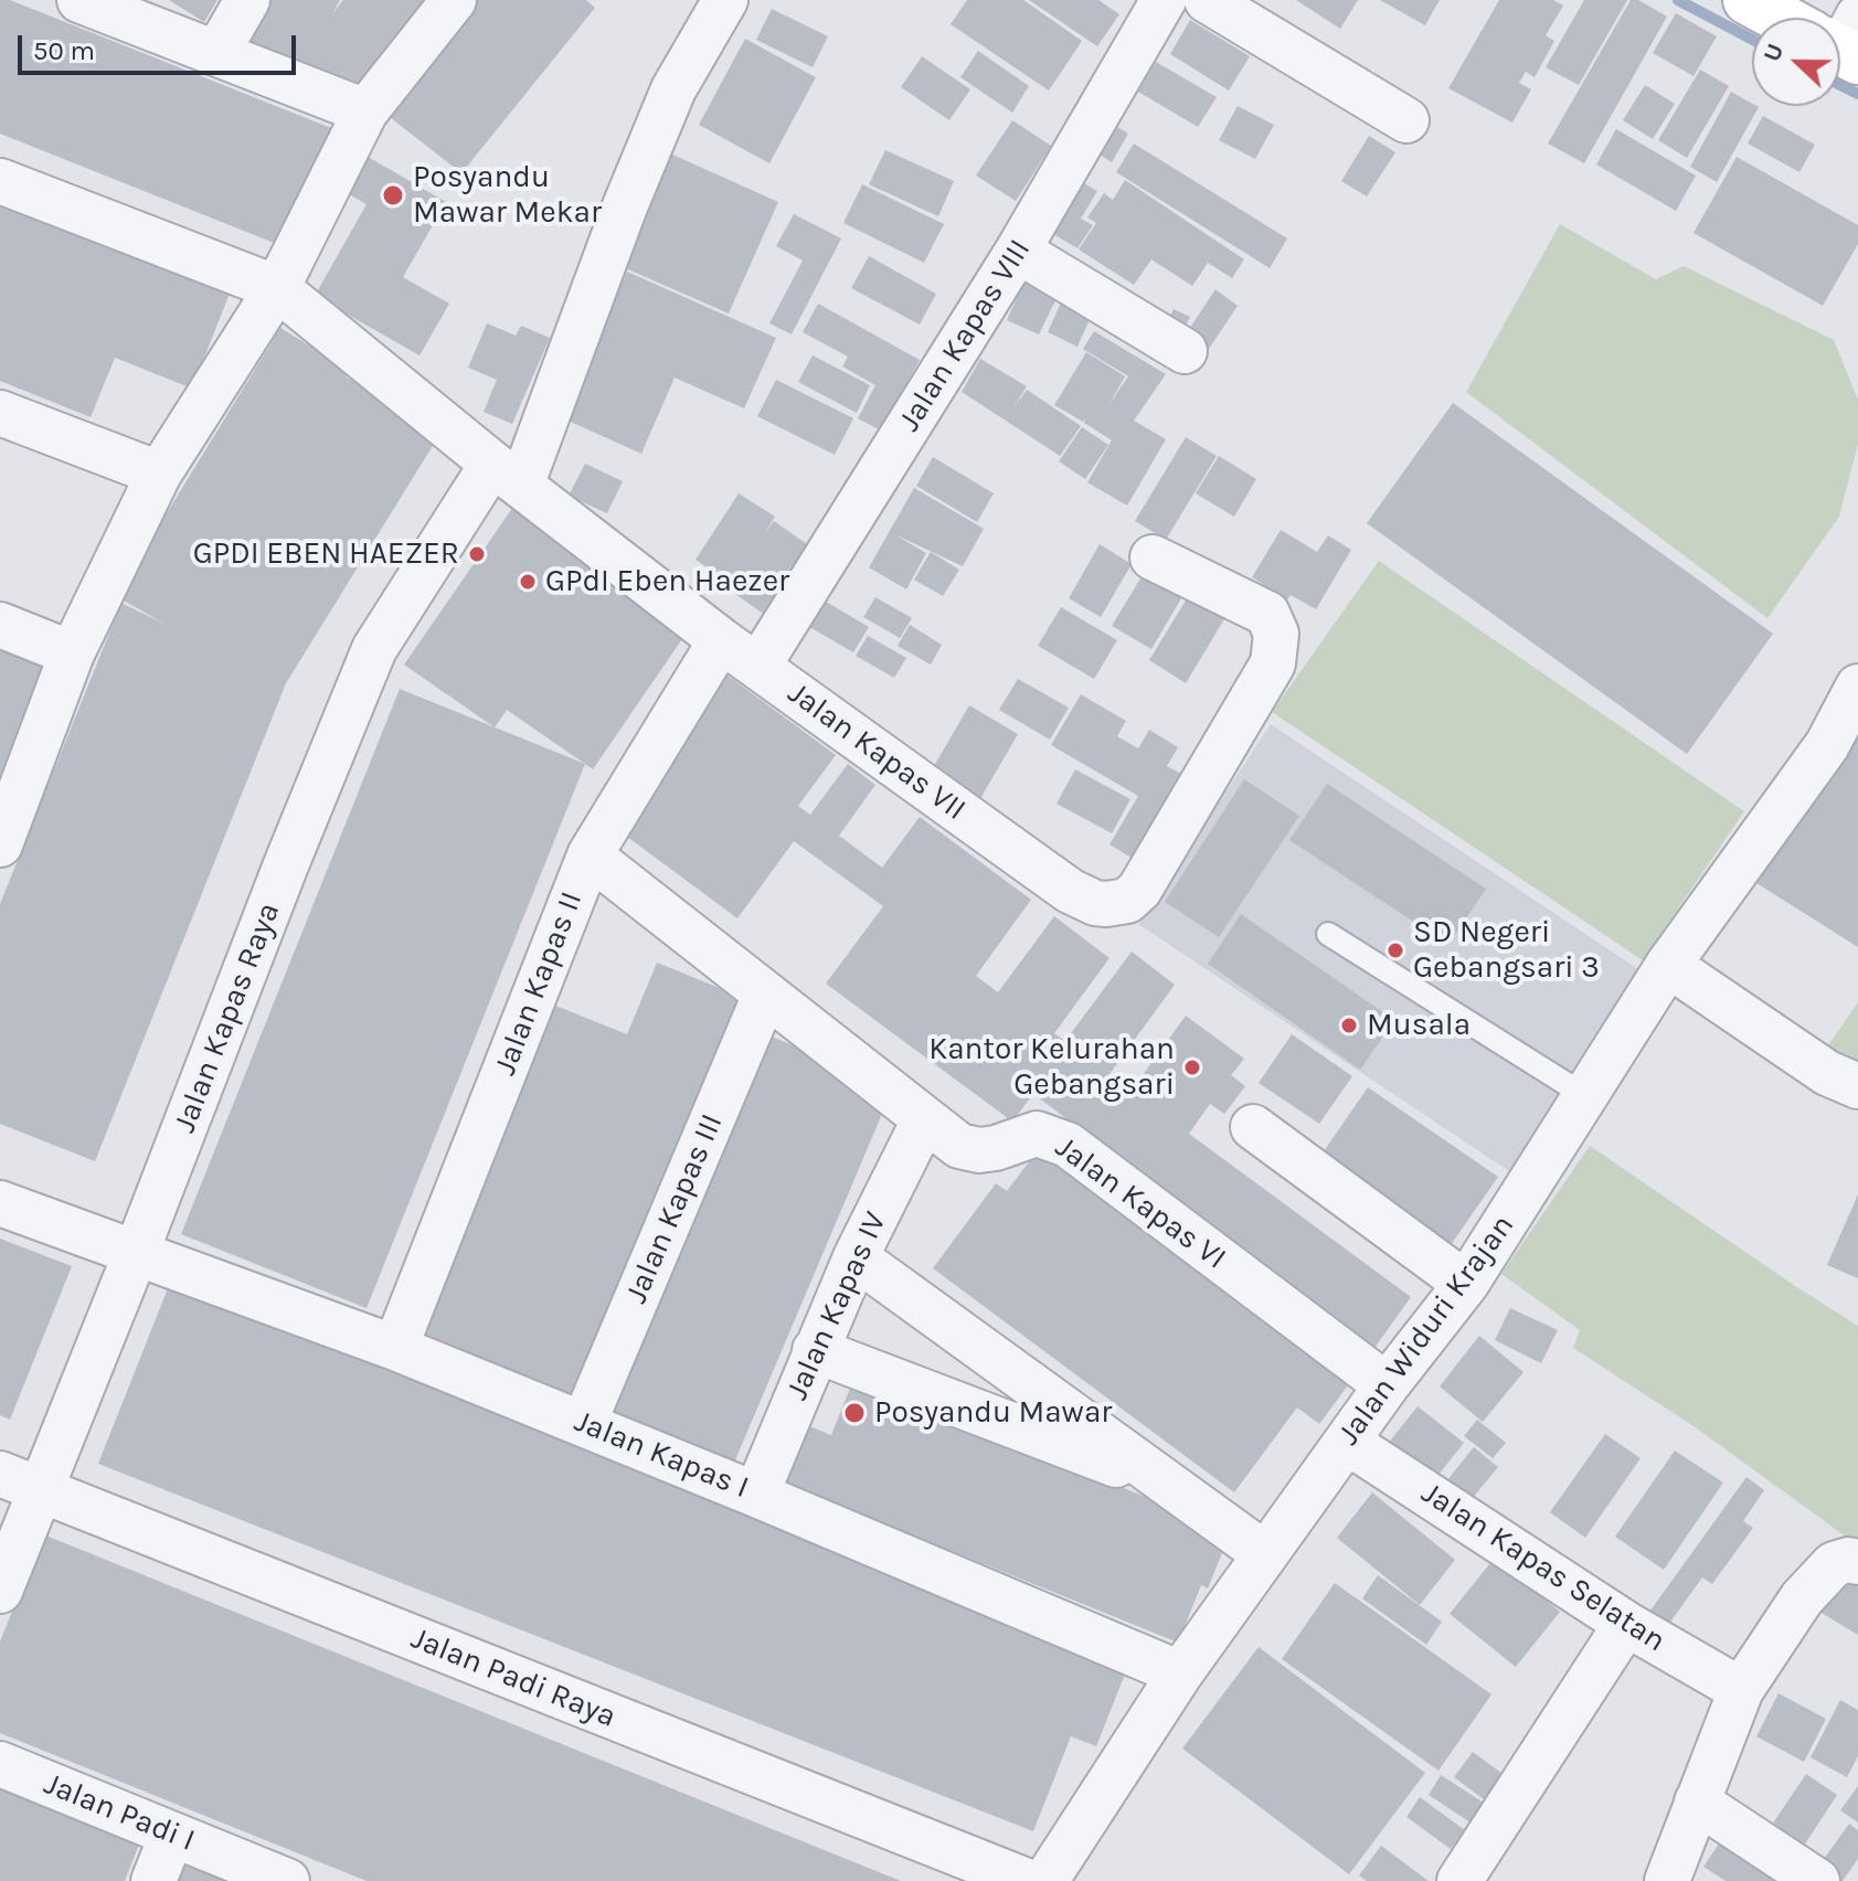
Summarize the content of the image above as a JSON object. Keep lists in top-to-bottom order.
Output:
{
  "streets": {
    "street": [
      "Jalan Kapas VIII",
      "Jalan Kapas VII",
      "Jalan Kapas II",
      "Jalan Kapas Raya",
      "Jalan Kapas VI",
      "Jalan Kapas III",
      "Jalan Kapas IV",
      "Jalan Widuri Krajan",
      "Jalan Kapas I",
      "Jalan Kapas Selatan",
      "Jalan Padi Raya",
      "Jalan Padi I"
    ]
  },
  "crossings": [
    ["Jalan Kapas VIII", "Jalan Kapas VII"],
    ["Jalan Kapas VII", "Jalan Kapas II"],
    ["Jalan Kapas VII", "Jalan Kapas Raya"],
    ["Jalan Kapas II", "Jalan Kapas VI"],
    ["Jalan Kapas II", "Jalan Kapas I"],
    ["Jalan Kapas Raya", "Jalan Kapas I"],
    ["Jalan Kapas Raya", "Jalan Padi Raya"],
    ["Jalan Kapas VI", "Jalan Kapas III"],
    ["Jalan Kapas VI", "Jalan Kapas IV"],
    ["Jalan Kapas VI", "Jalan Widuri Krajan"],
    ["Jalan Kapas III", "Jalan Kapas I"],
    ["Jalan Kapas IV", "Jalan Kapas I"],
    ["Jalan Widuri Krajan", "Jalan Kapas I"],
    ["Jalan Widuri Krajan", "Jalan Kapas Selatan"]
  ],
  "places": [
    "Posyandu Mawar Mekar",
    "GPDI EBEN HAEZER",
    "GPdI Eben Haezer",
    "SD Negeri Gebangsari 3",
    "Musala",
    "Kantor Kelurahan Gebangsari",
    "Posyandu Mawar"
  ],
  "scale_bar": "50 m",
  "north": "left"
}
